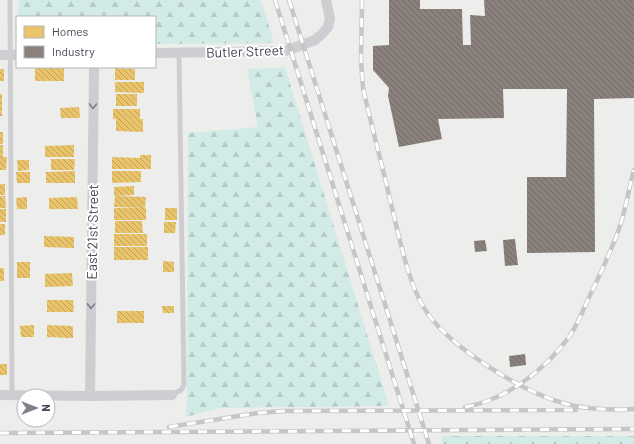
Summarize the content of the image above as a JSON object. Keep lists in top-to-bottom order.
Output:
{
  "streets": {
    "street": ["Butler Street", "East 21st Street"]
  },
  "one_way": ["East 21st Street"],
  "legend": ["Homes", "Industry"],
  "north": "right"
}
